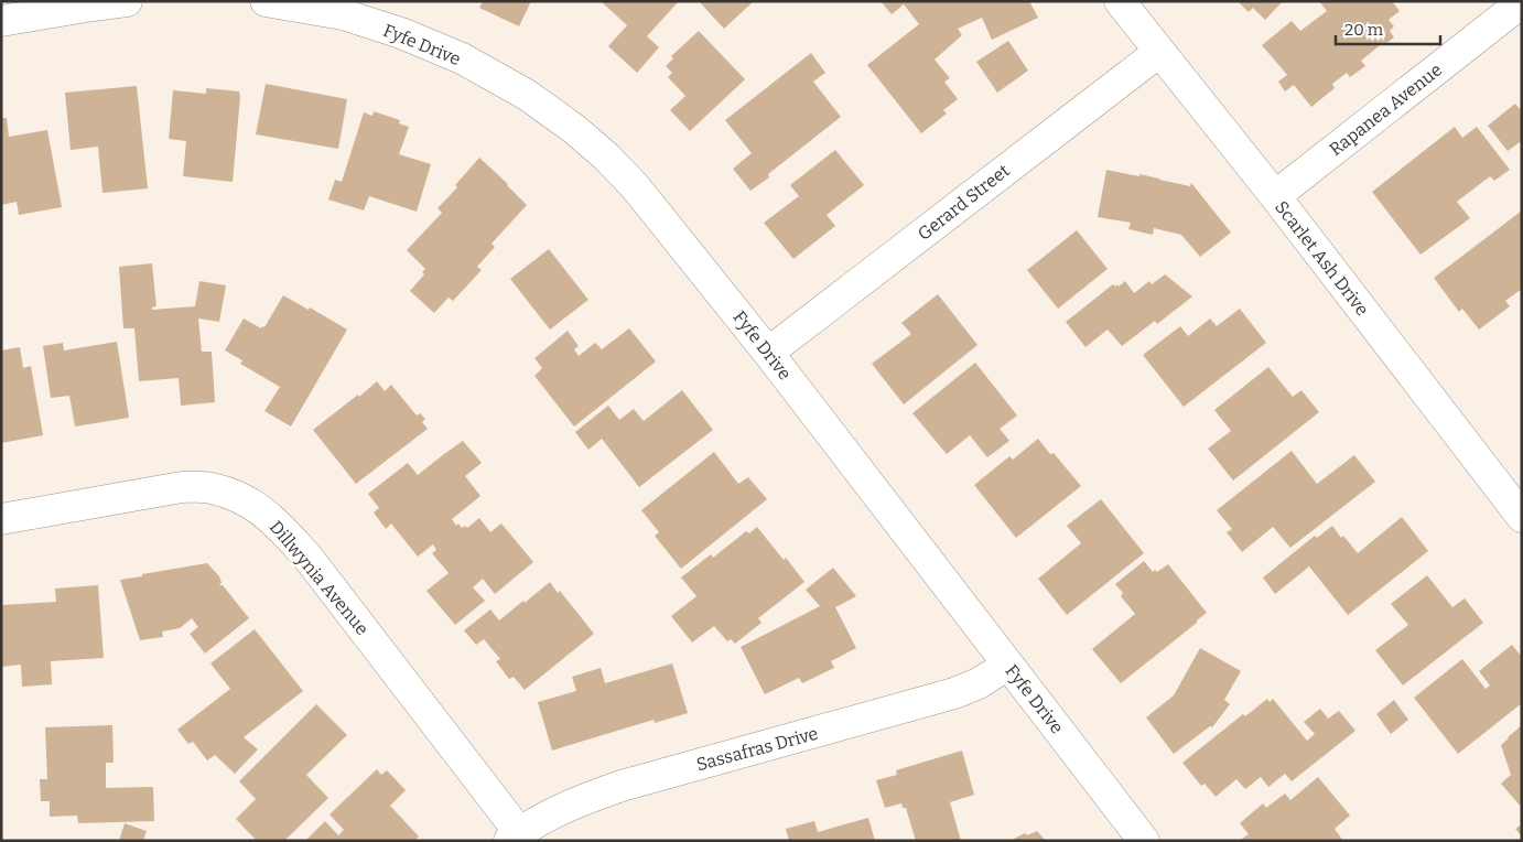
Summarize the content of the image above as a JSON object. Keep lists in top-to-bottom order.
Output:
{
  "streets": {
    "street": [
      "Fyfe Drive",
      "Rapanea Avenue",
      "Gerard Street",
      "Scarlet Ash Drive",
      "Dillwynia Avenue",
      "Sassafras Drive"
    ]
  },
  "crossings": [
    ["Fyfe Drive", "Gerard Street"],
    ["Fyfe Drive", "Sassafras Drive"],
    ["Rapanea Avenue", "Scarlet Ash Drive"],
    ["Gerard Street", "Scarlet Ash Drive"],
    ["Dillwynia Avenue", "Sassafras Drive"]
  ],
  "scale_bar": "20 m"
}
